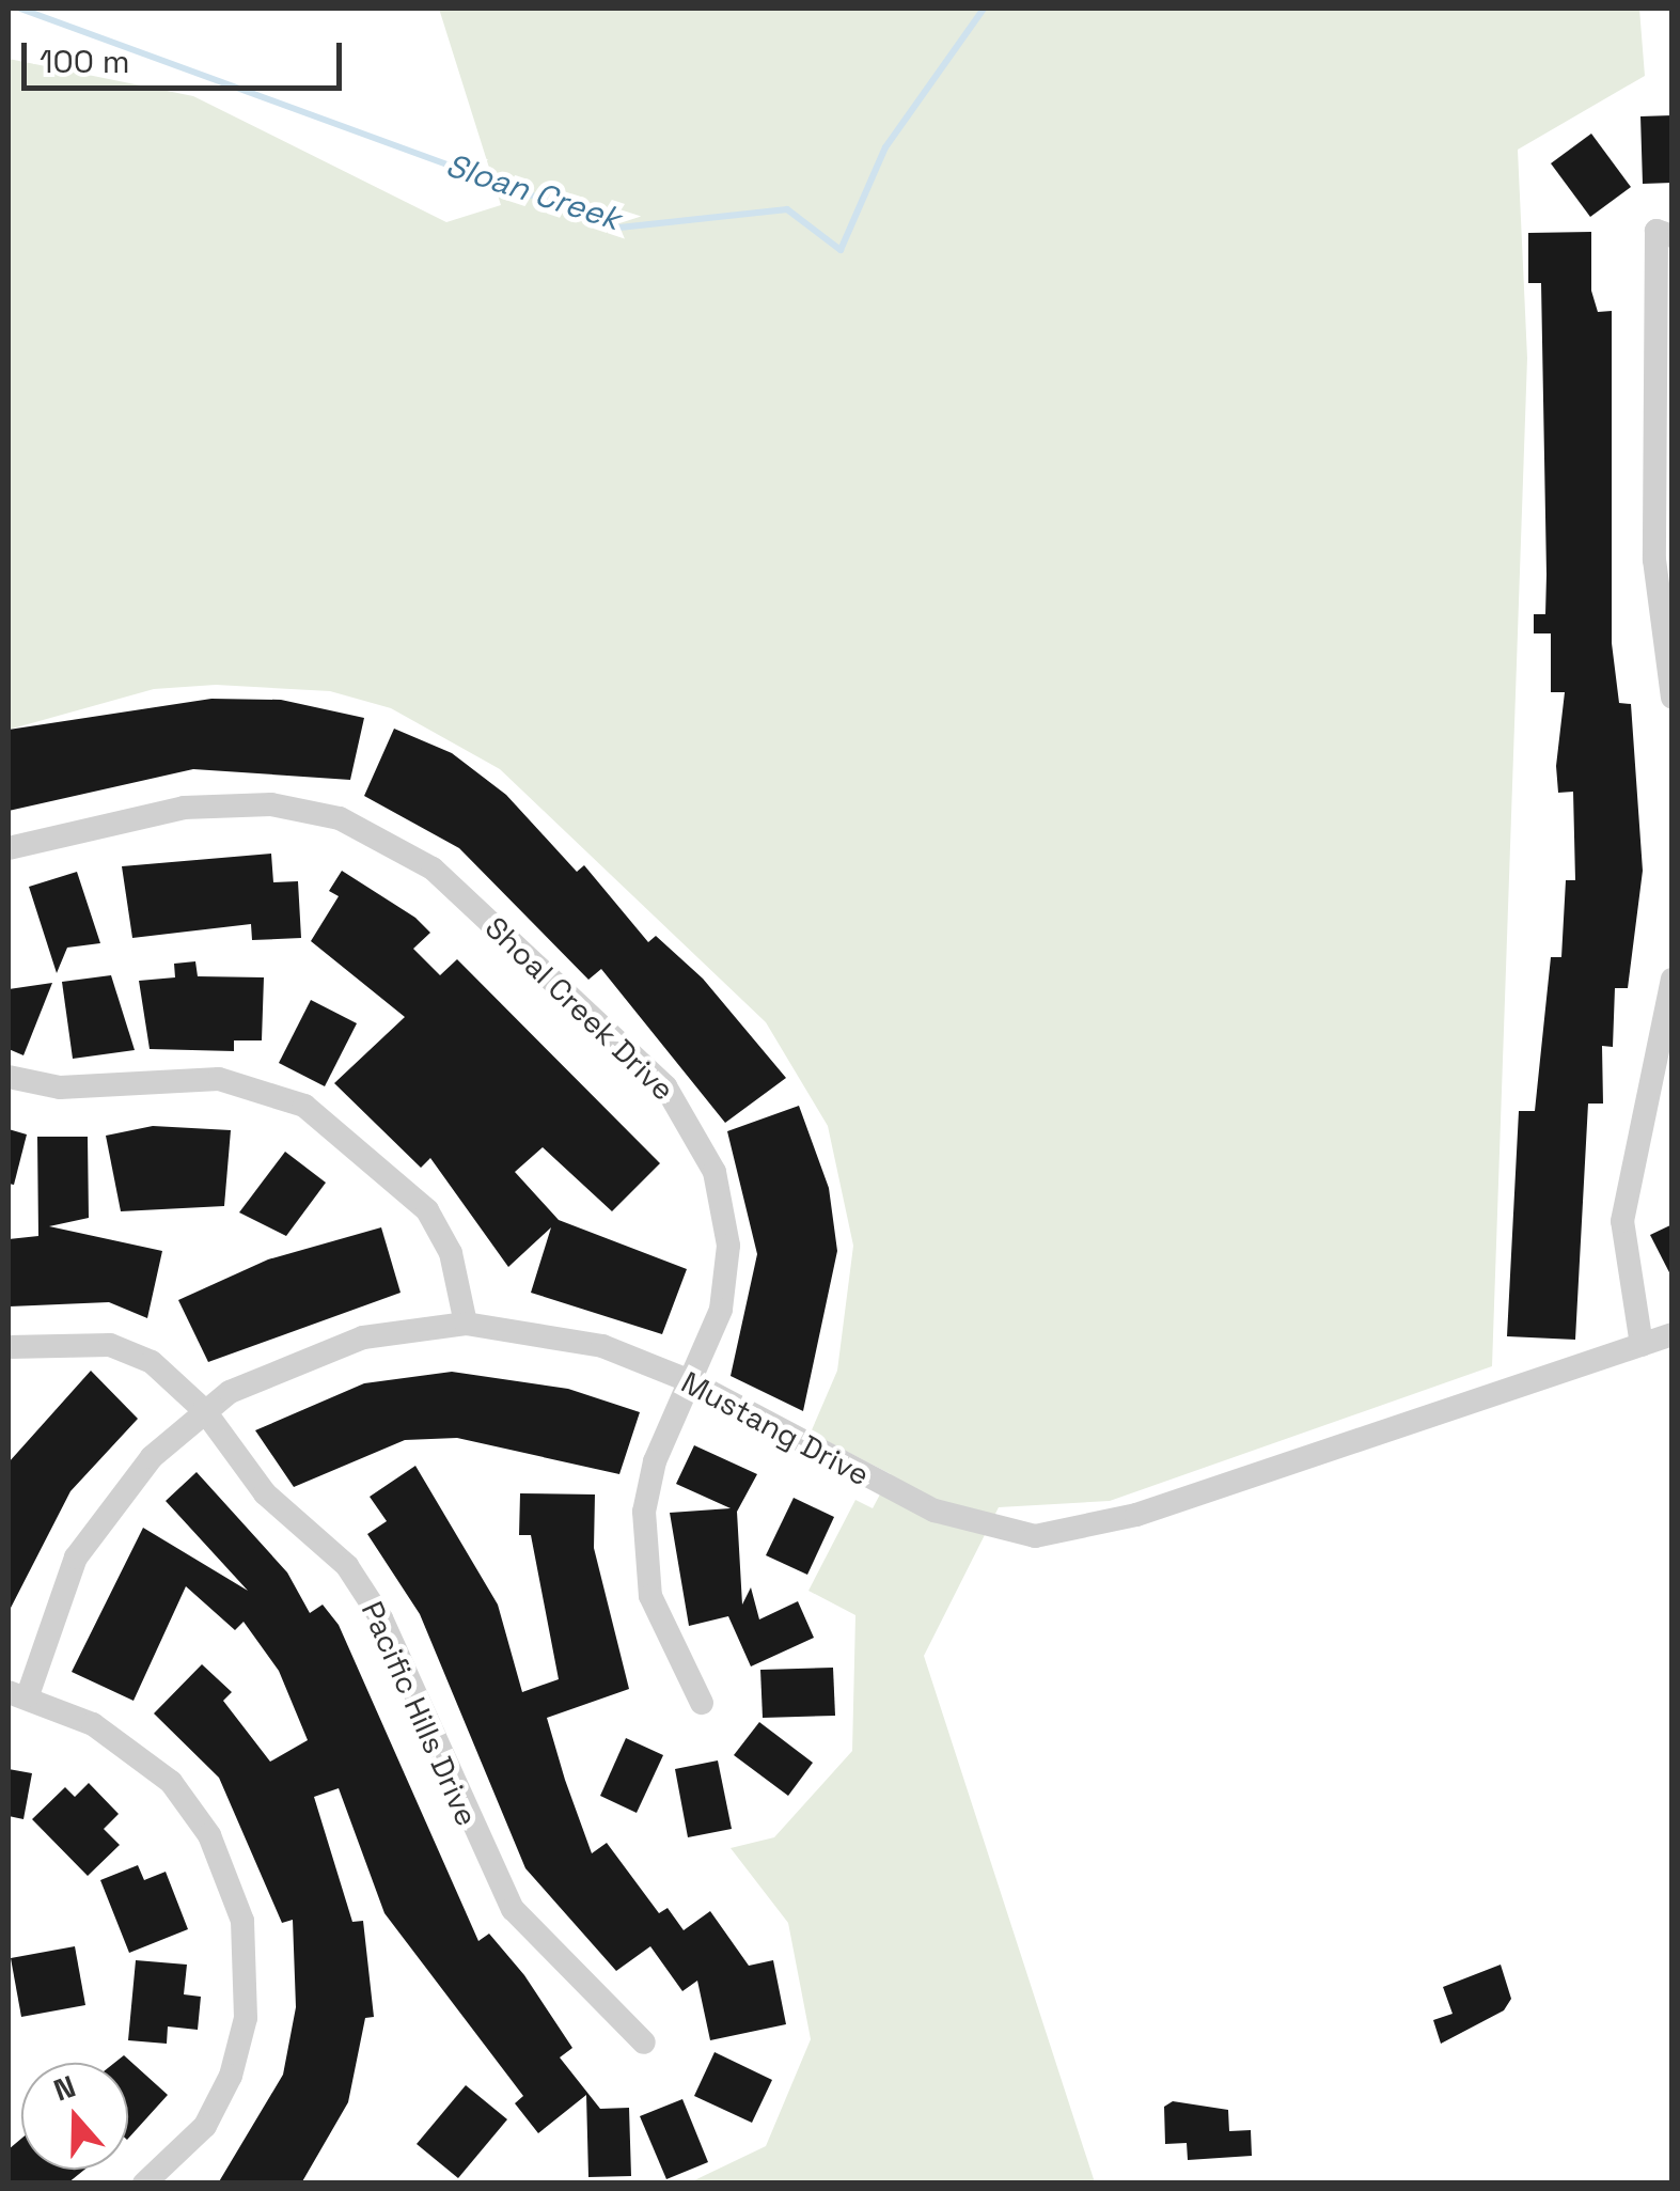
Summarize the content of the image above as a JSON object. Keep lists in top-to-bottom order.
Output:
{
  "streets": {
    "street": ["Shoal Creek Drive", "Mustang Drive", "Pacific Hills Drive"]
  },
  "crossings": [
    ["Shoal Creek Drive", "Mustang Drive"],
    ["Mustang Drive", "Pacific Hills Drive"]
  ],
  "water": ["Sloan Creek"],
  "scale_bar": "100 m",
  "north": "top"
}
